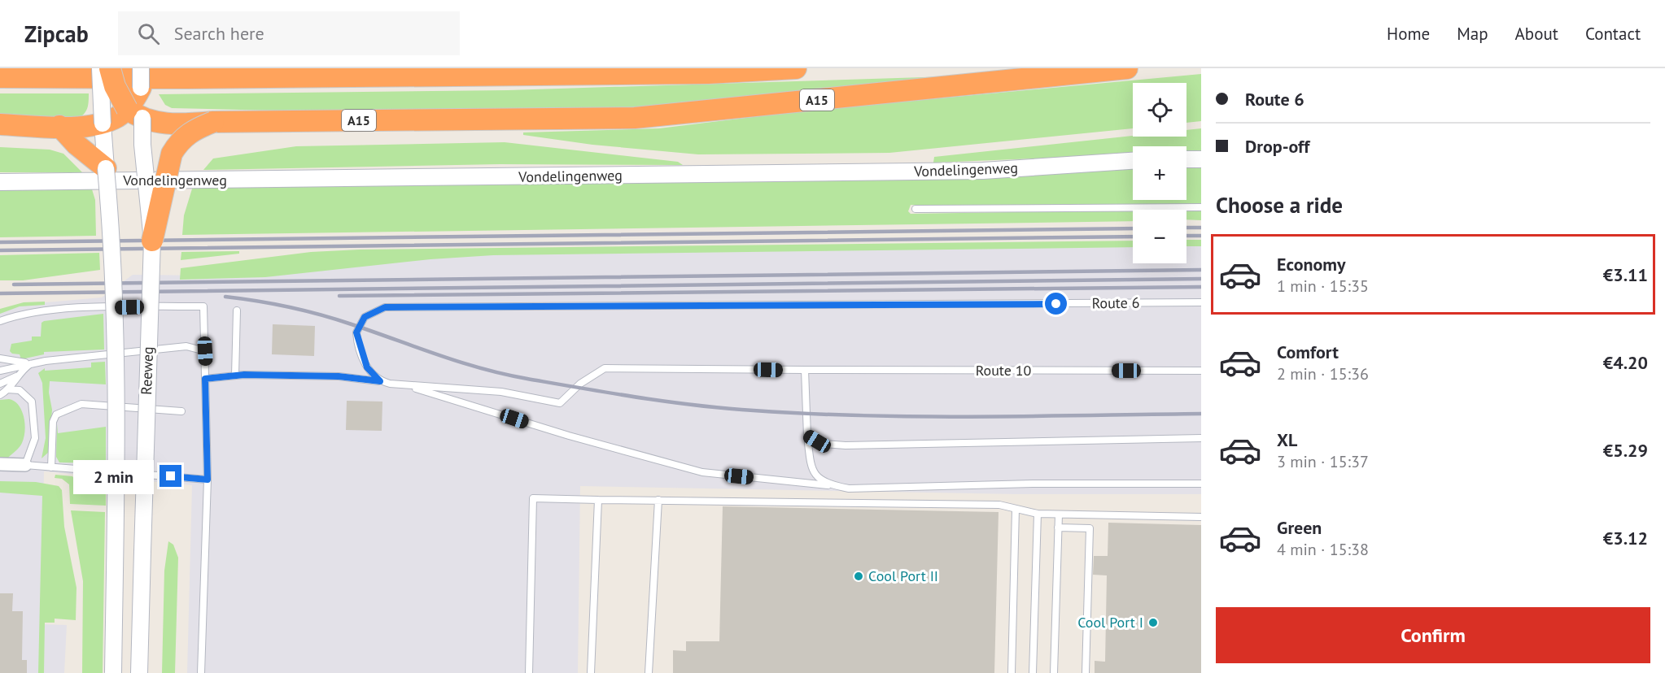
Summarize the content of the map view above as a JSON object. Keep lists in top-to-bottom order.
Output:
{
  "streets": {
    "highway": ["A15"],
    "main road": ["Vondelingenweg", "Reeweg"],
    "lane": ["Route 6", "Route 10"]
  },
  "crossings": [
    ["A15", "Reeweg"]
  ],
  "places": ["Cool Port II", "Cool Port I"],
  "page": {
    "header": "Zipcab",
    "search": "Search here",
    "nav": [
      "Home",
      "Map",
      "About",
      "Contact"
    ],
    "banner": ["Route 6", "Drop-off"],
    "map_buttons": ["+", "−"],
    "heading": "Choose a ride",
    "list": [
      {
        "name": "Economy",
        "note": "1 min · 15:35",
        "value": "€3.11"
      },
      {
        "name": "Comfort",
        "note": "2 min · 15:36",
        "value": "€4.20"
      },
      {
        "name": "XL",
        "note": "3 min · 15:37",
        "value": "€5.29"
      },
      {
        "name": "Green",
        "note": "4 min · 15:38",
        "value": "€3.12"
      }
    ],
    "bubble": "2 min",
    "buttons": "Confirm"
  }
}
